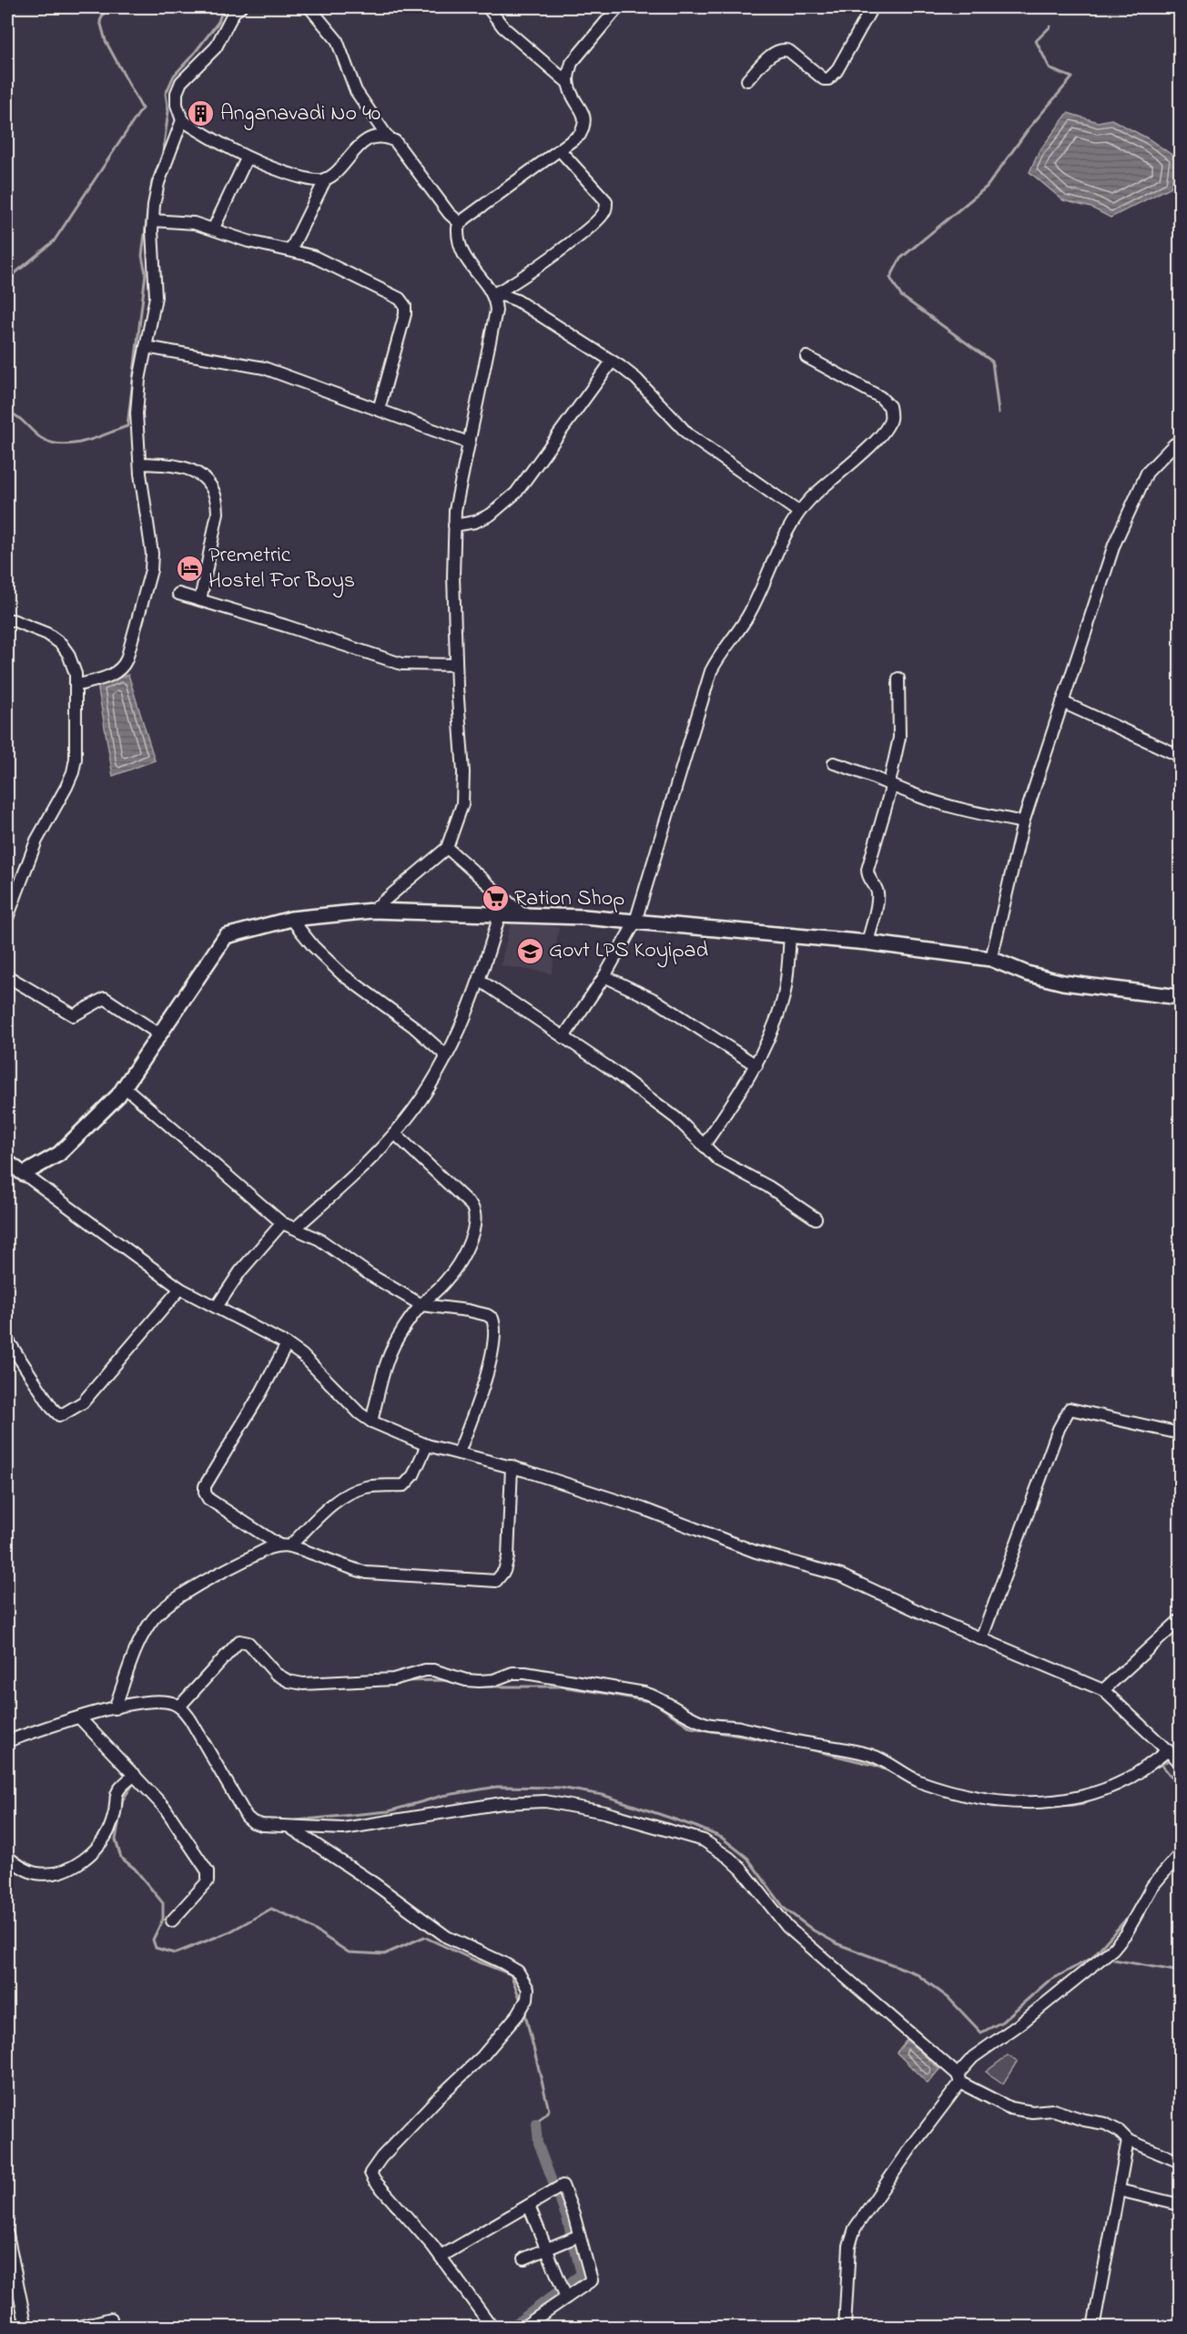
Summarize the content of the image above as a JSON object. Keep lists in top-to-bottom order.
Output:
{
  "places": {
    "building": ["Anganavadi No 40"],
    "hotel": ["Premetric Hostel For Boys"],
    "supermarket": ["Ration Shop"],
    "school or university": ["Govt LPS Koyipad"]
  }
}
